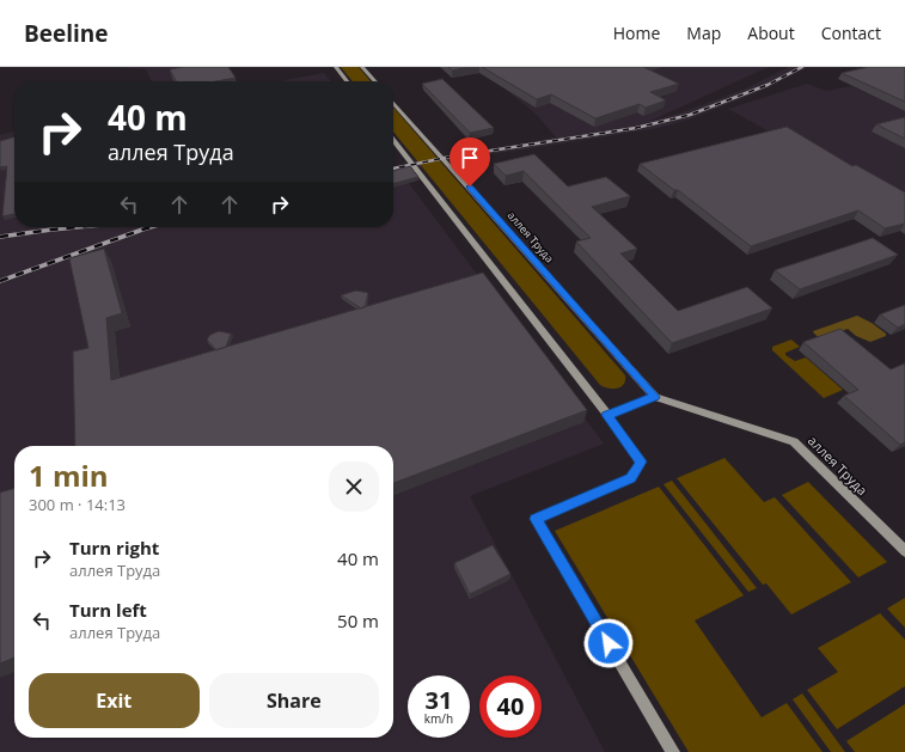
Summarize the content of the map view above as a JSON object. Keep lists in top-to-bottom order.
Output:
{
  "streets": {
    "street": ["аллея Труда"]
  },
  "page": {
    "header": "Beeline",
    "nav": [
      "Home",
      "Map",
      "About",
      "Contact"
    ],
    "turn": ["40 m", "аллея Труда"],
    "heading": ["1 min", "300 m · 14:13"],
    "list": [
      {
        "name": "Turn right",
        "note": "аллея Труда",
        "value": "40 m"
      },
      {
        "name": "Turn left",
        "note": "аллея Труда",
        "value": "50 m"
      }
    ],
    "buttons": ["Exit", "Share"],
    "speed": "31 km/h",
    "limit": "40"
  }
}
